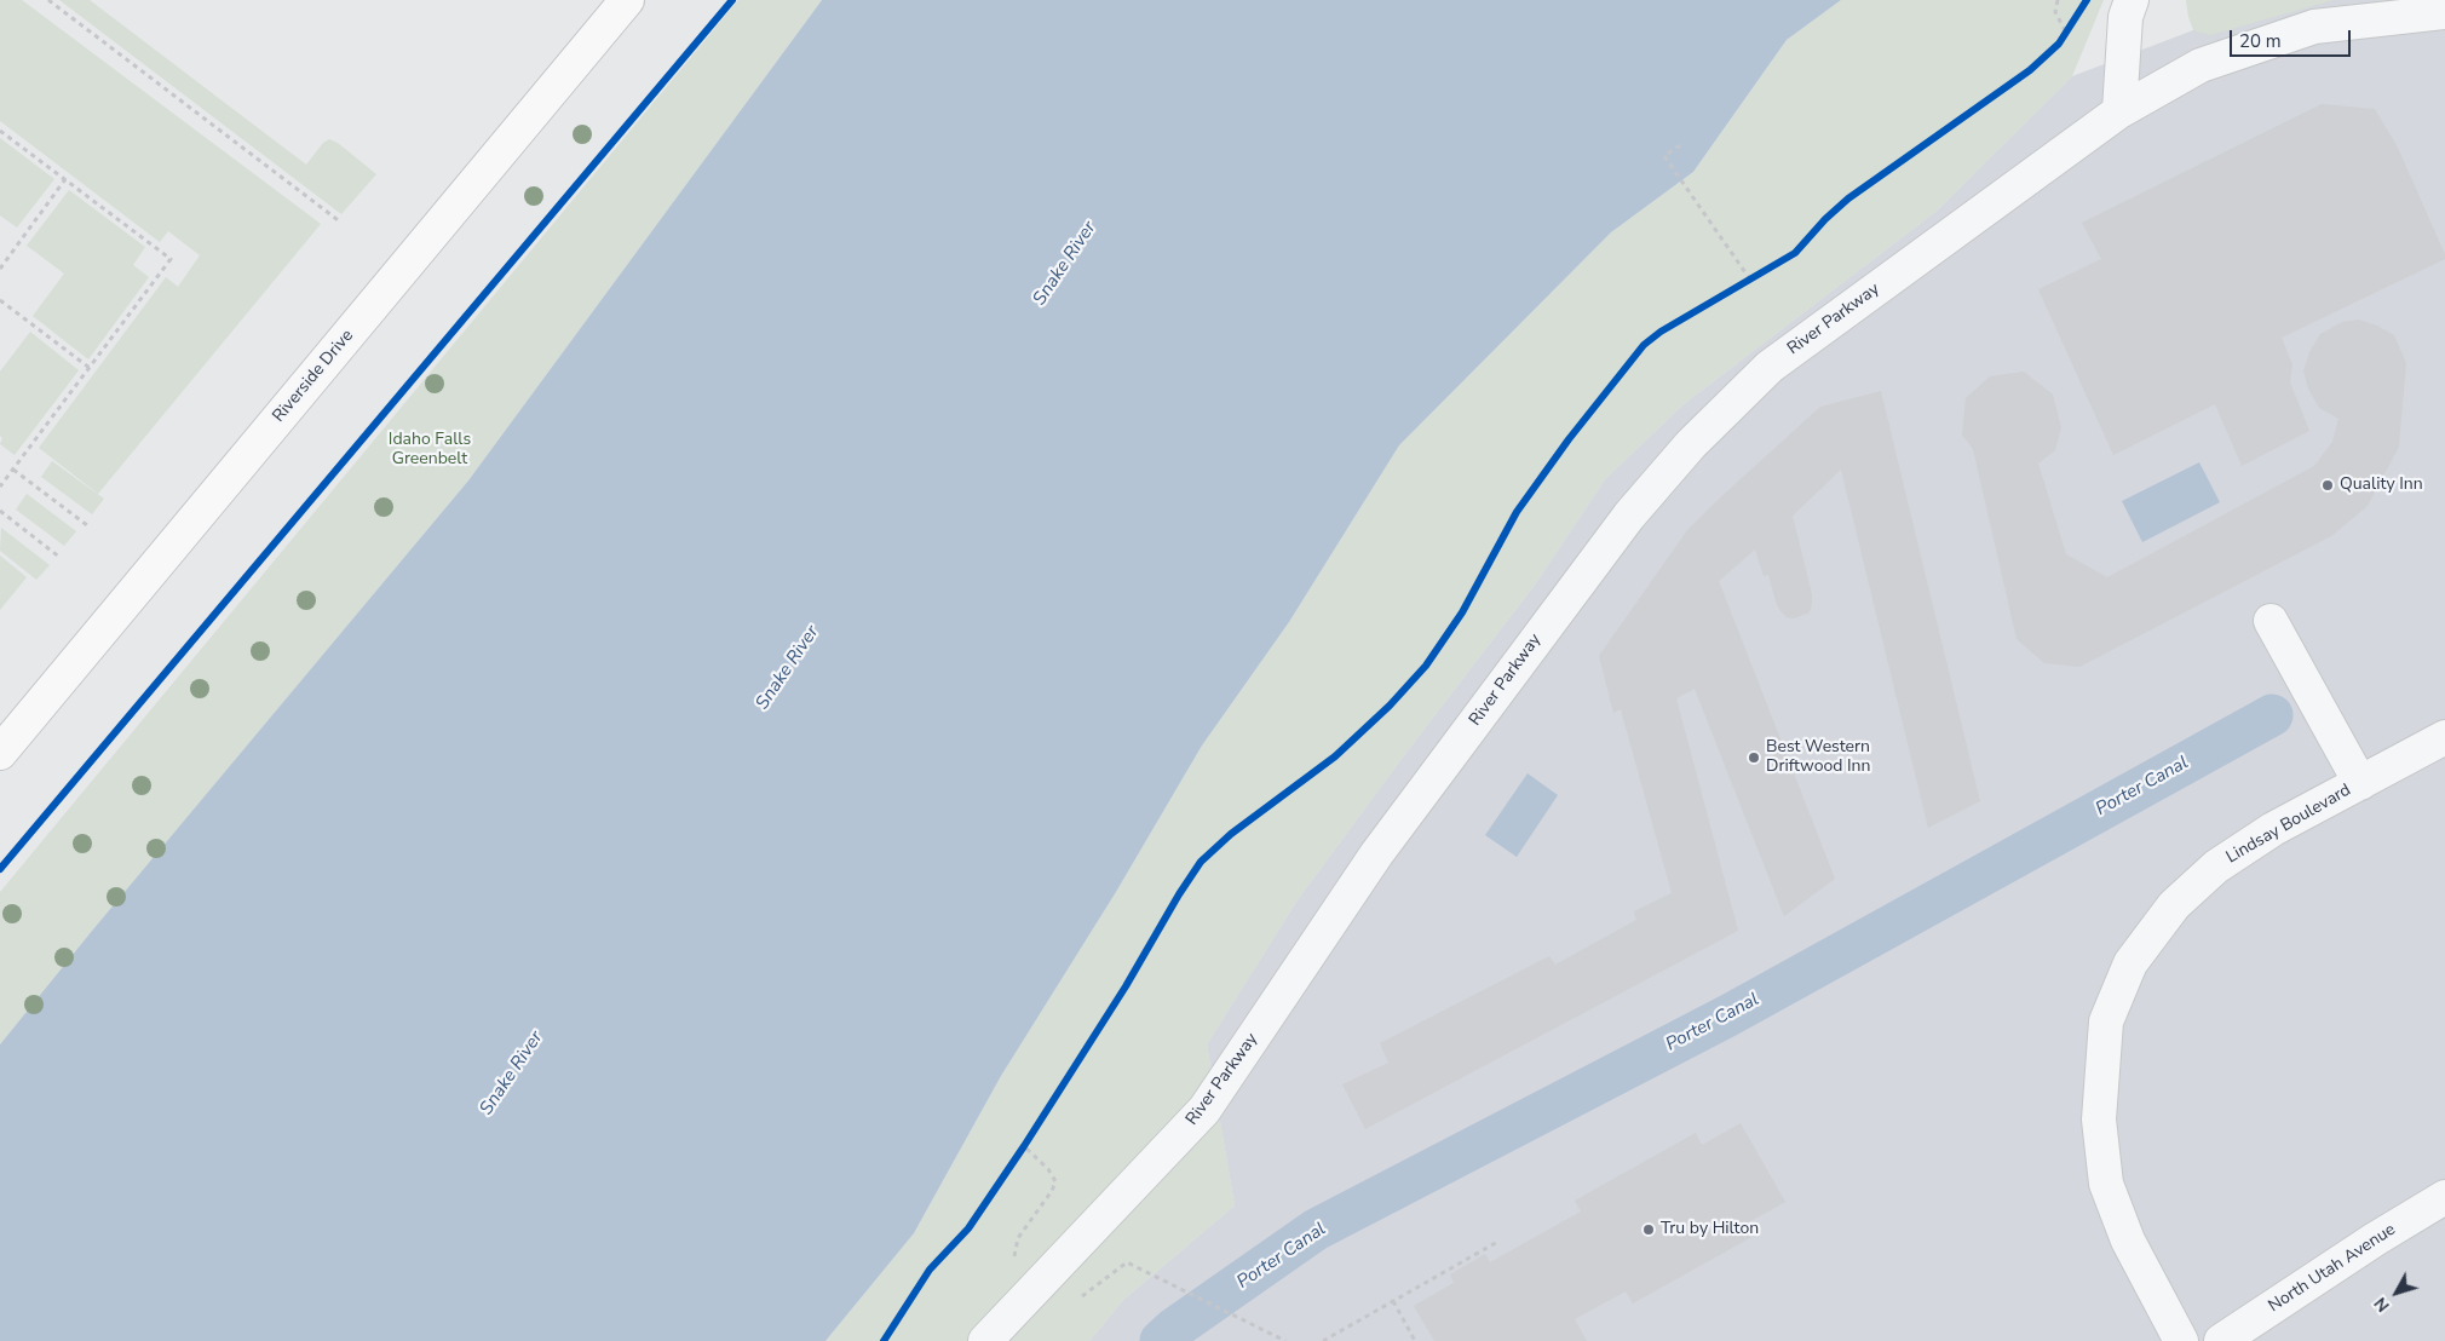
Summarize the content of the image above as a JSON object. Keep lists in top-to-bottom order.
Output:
{
  "streets": {
    "main road": ["Riverside Drive"],
    "street": ["River Parkway", "Lindsay Boulevard", "North Utah Avenue"]
  },
  "water": ["Snake River", "Porter Canal"],
  "parks": ["Idaho Falls Greenbelt"],
  "places": ["Quality Inn", "Best Western Driftwood Inn", "Tru by Hilton"],
  "scale_bar": "20 m",
  "north": "bottom left"
}
